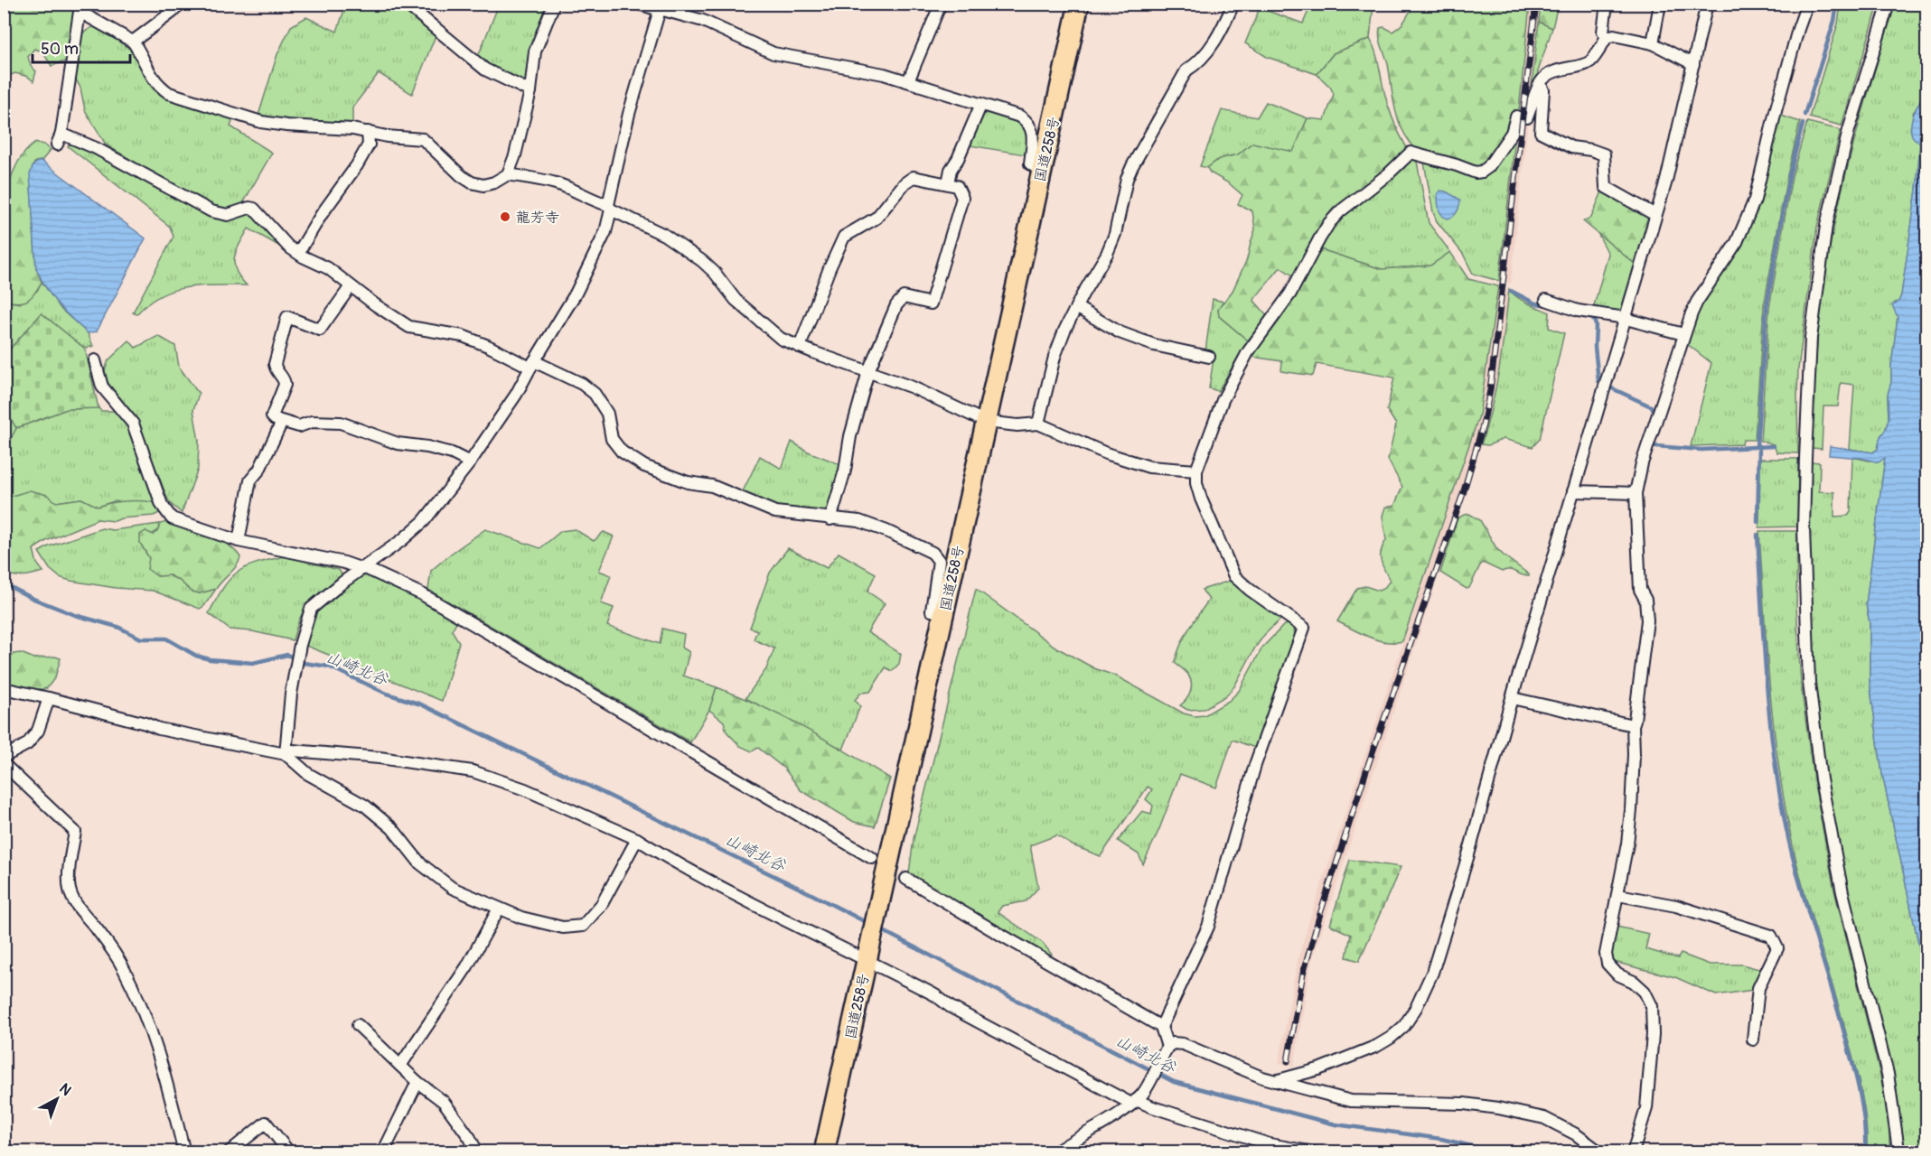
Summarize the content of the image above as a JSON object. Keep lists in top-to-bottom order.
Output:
{
  "streets": {
    "highway": ["国道258号"]
  },
  "water": ["山崎北谷"],
  "places": ["龍芳寺"],
  "scale_bar": "50 m",
  "north": "top right"
}
